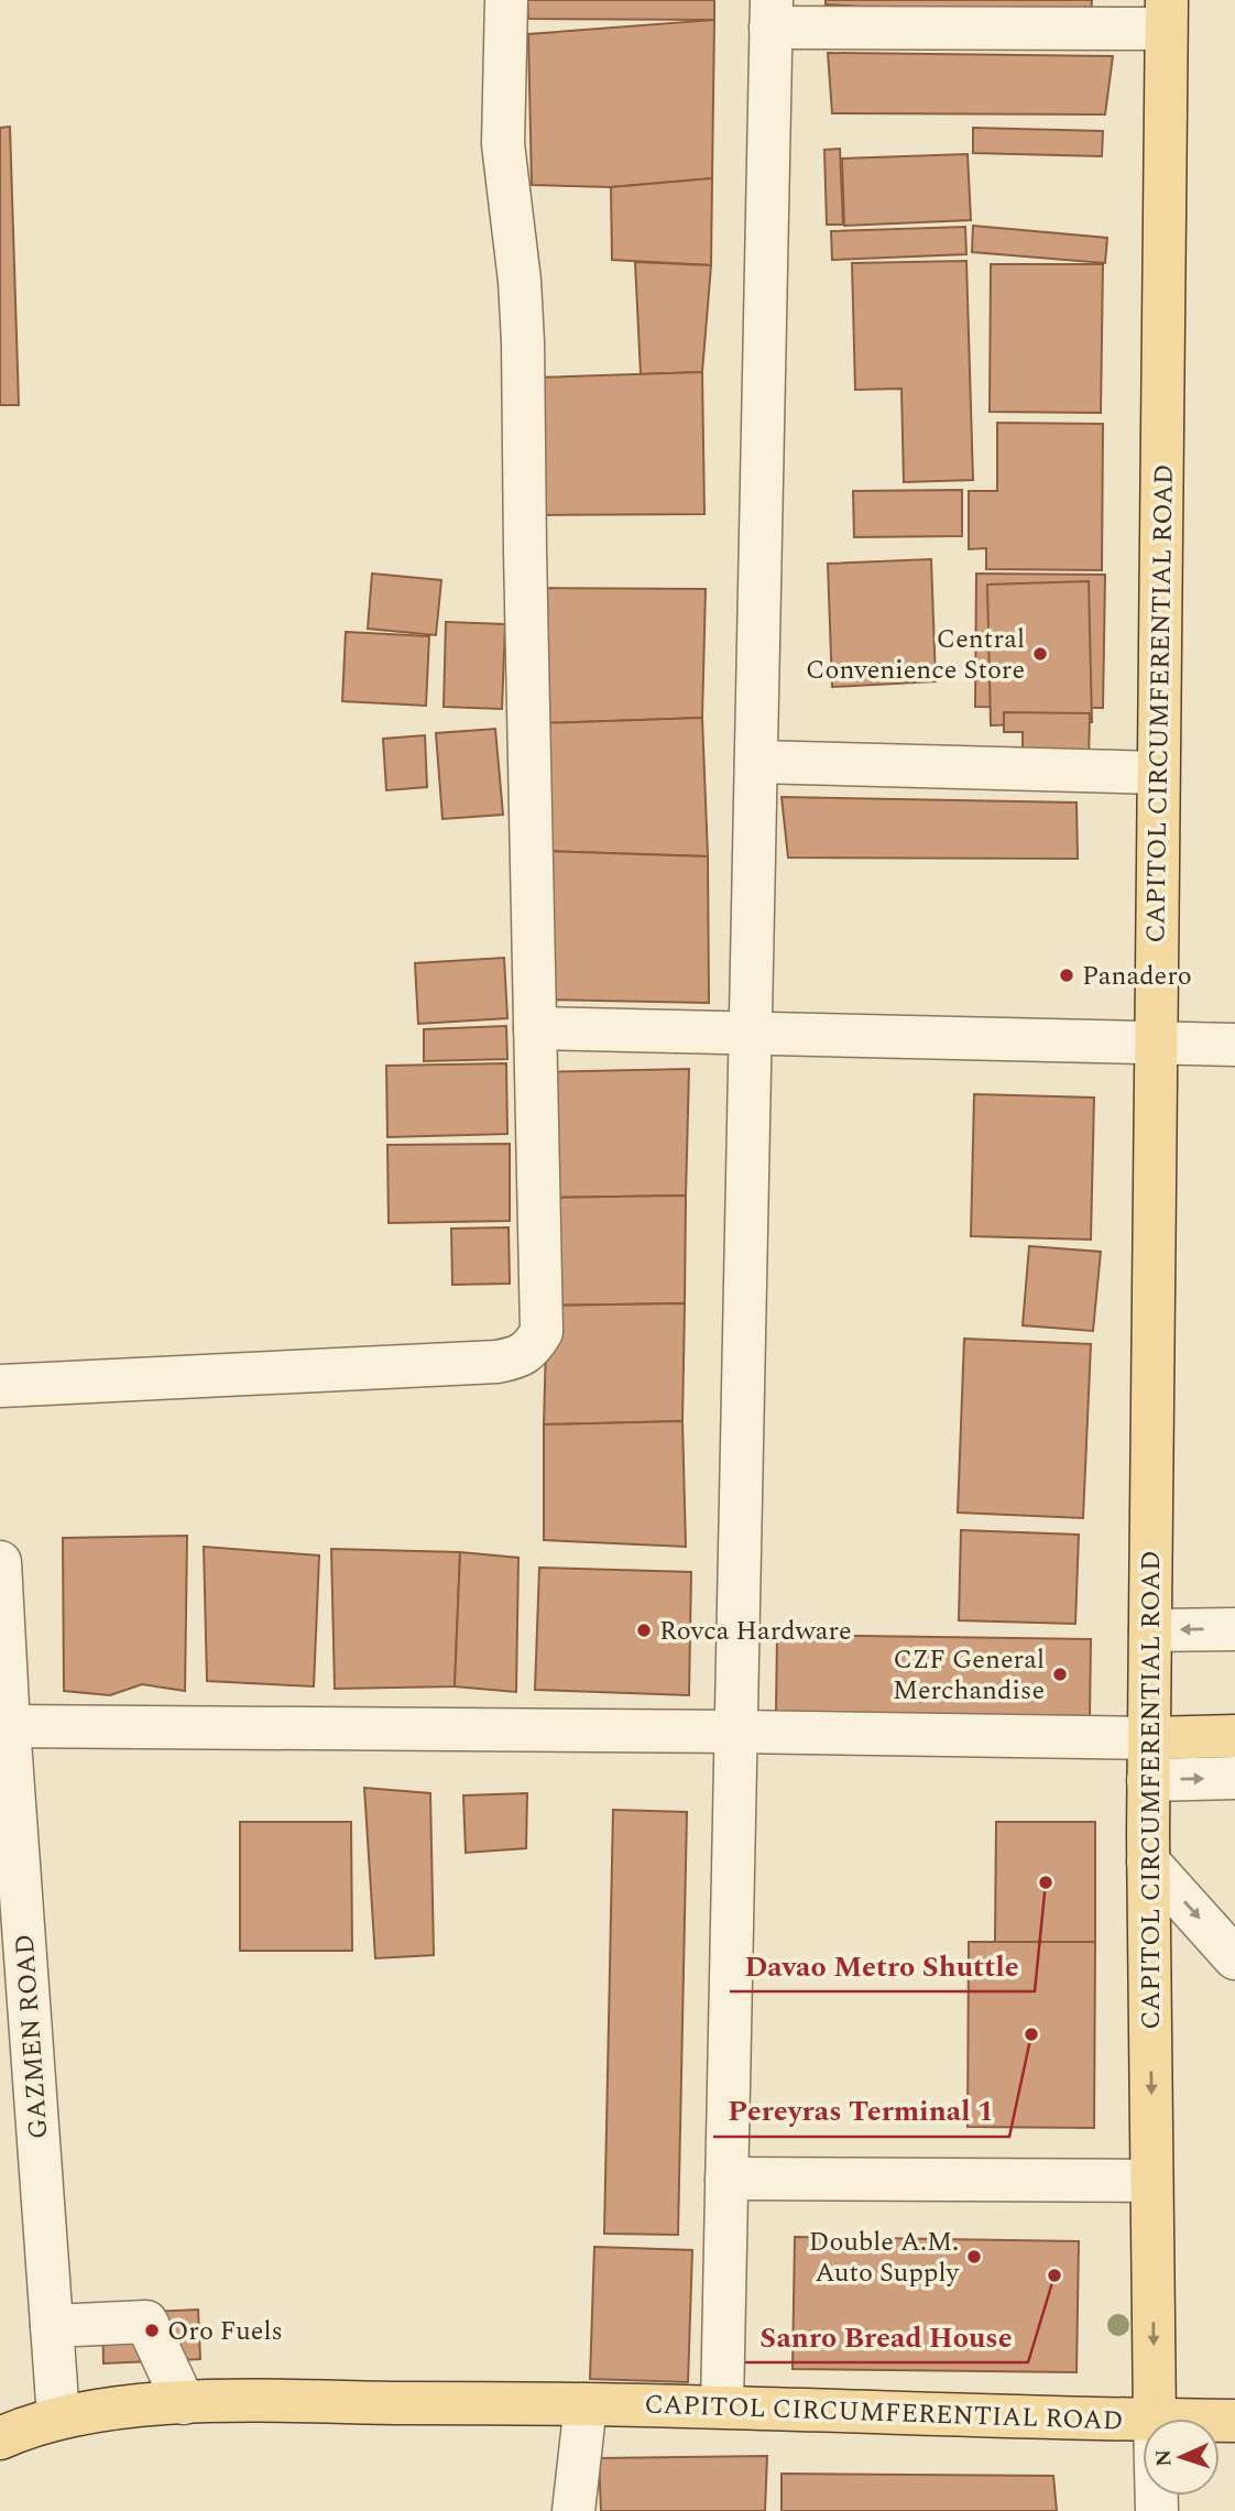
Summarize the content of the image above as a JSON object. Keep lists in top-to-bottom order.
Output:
{
  "streets": {
    "main road": ["CAPITOL CIRCUMFERENTIAL ROAD"],
    "street": ["GAZMEN ROAD"]
  },
  "crossings": [
    ["CAPITOL CIRCUMFERENTIAL ROAD", "GAZMEN ROAD"]
  ],
  "places": [
    "Central Convenience Store",
    "Panadero",
    "Rovca Hardware",
    "CZF General Merchandise",
    "Davao Metro Shuttle",
    "Pereyras Terminal 1",
    "Double A.M. Auto Supply",
    "Sanro Bread House",
    "Oro Fuels"
  ],
  "north": "left"
}
